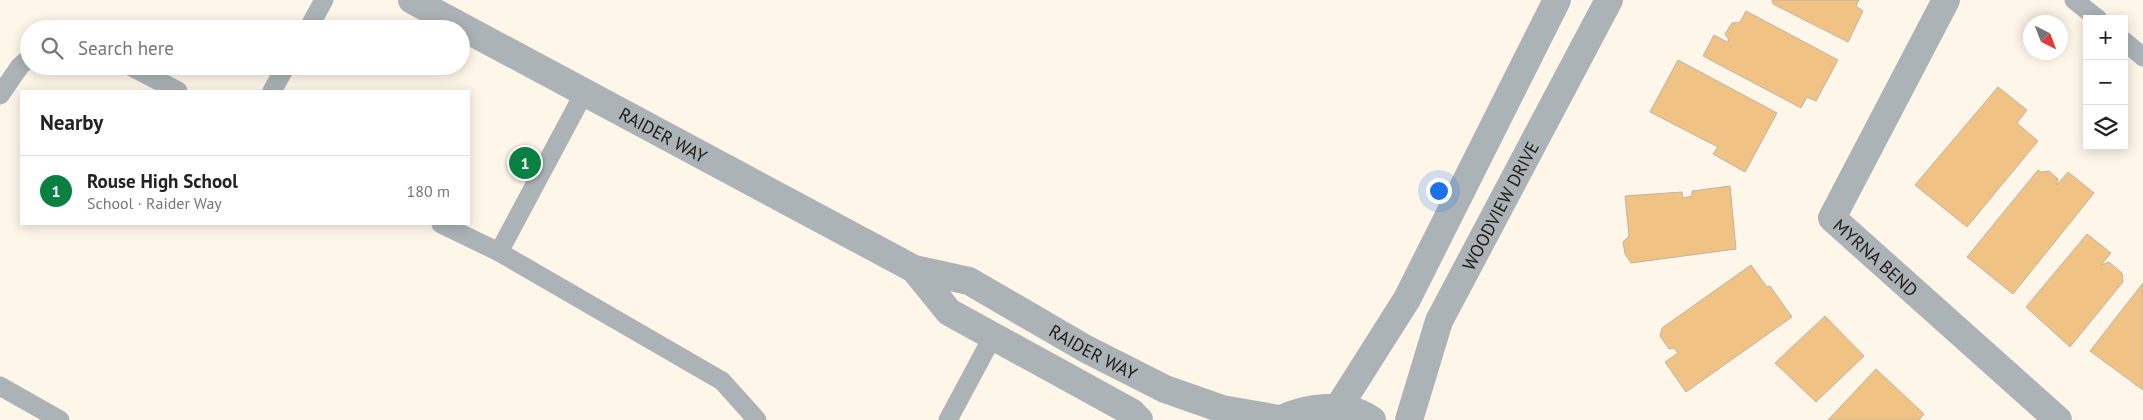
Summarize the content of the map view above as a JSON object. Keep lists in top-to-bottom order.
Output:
{
  "streets": {
    "street": ["RAIDER WAY", "WOODVIEW DRIVE", "MYRNA BEND"]
  },
  "north": "bottom right",
  "page": {
    "map_buttons": ["+", "−"],
    "search": "Search here",
    "heading": "Nearby",
    "pins": "1",
    "list": [
      {
        "mark": "1",
        "name": "Rouse High School",
        "note": "School · Raider Way",
        "value": "180 m"
      }
    ]
  }
}
